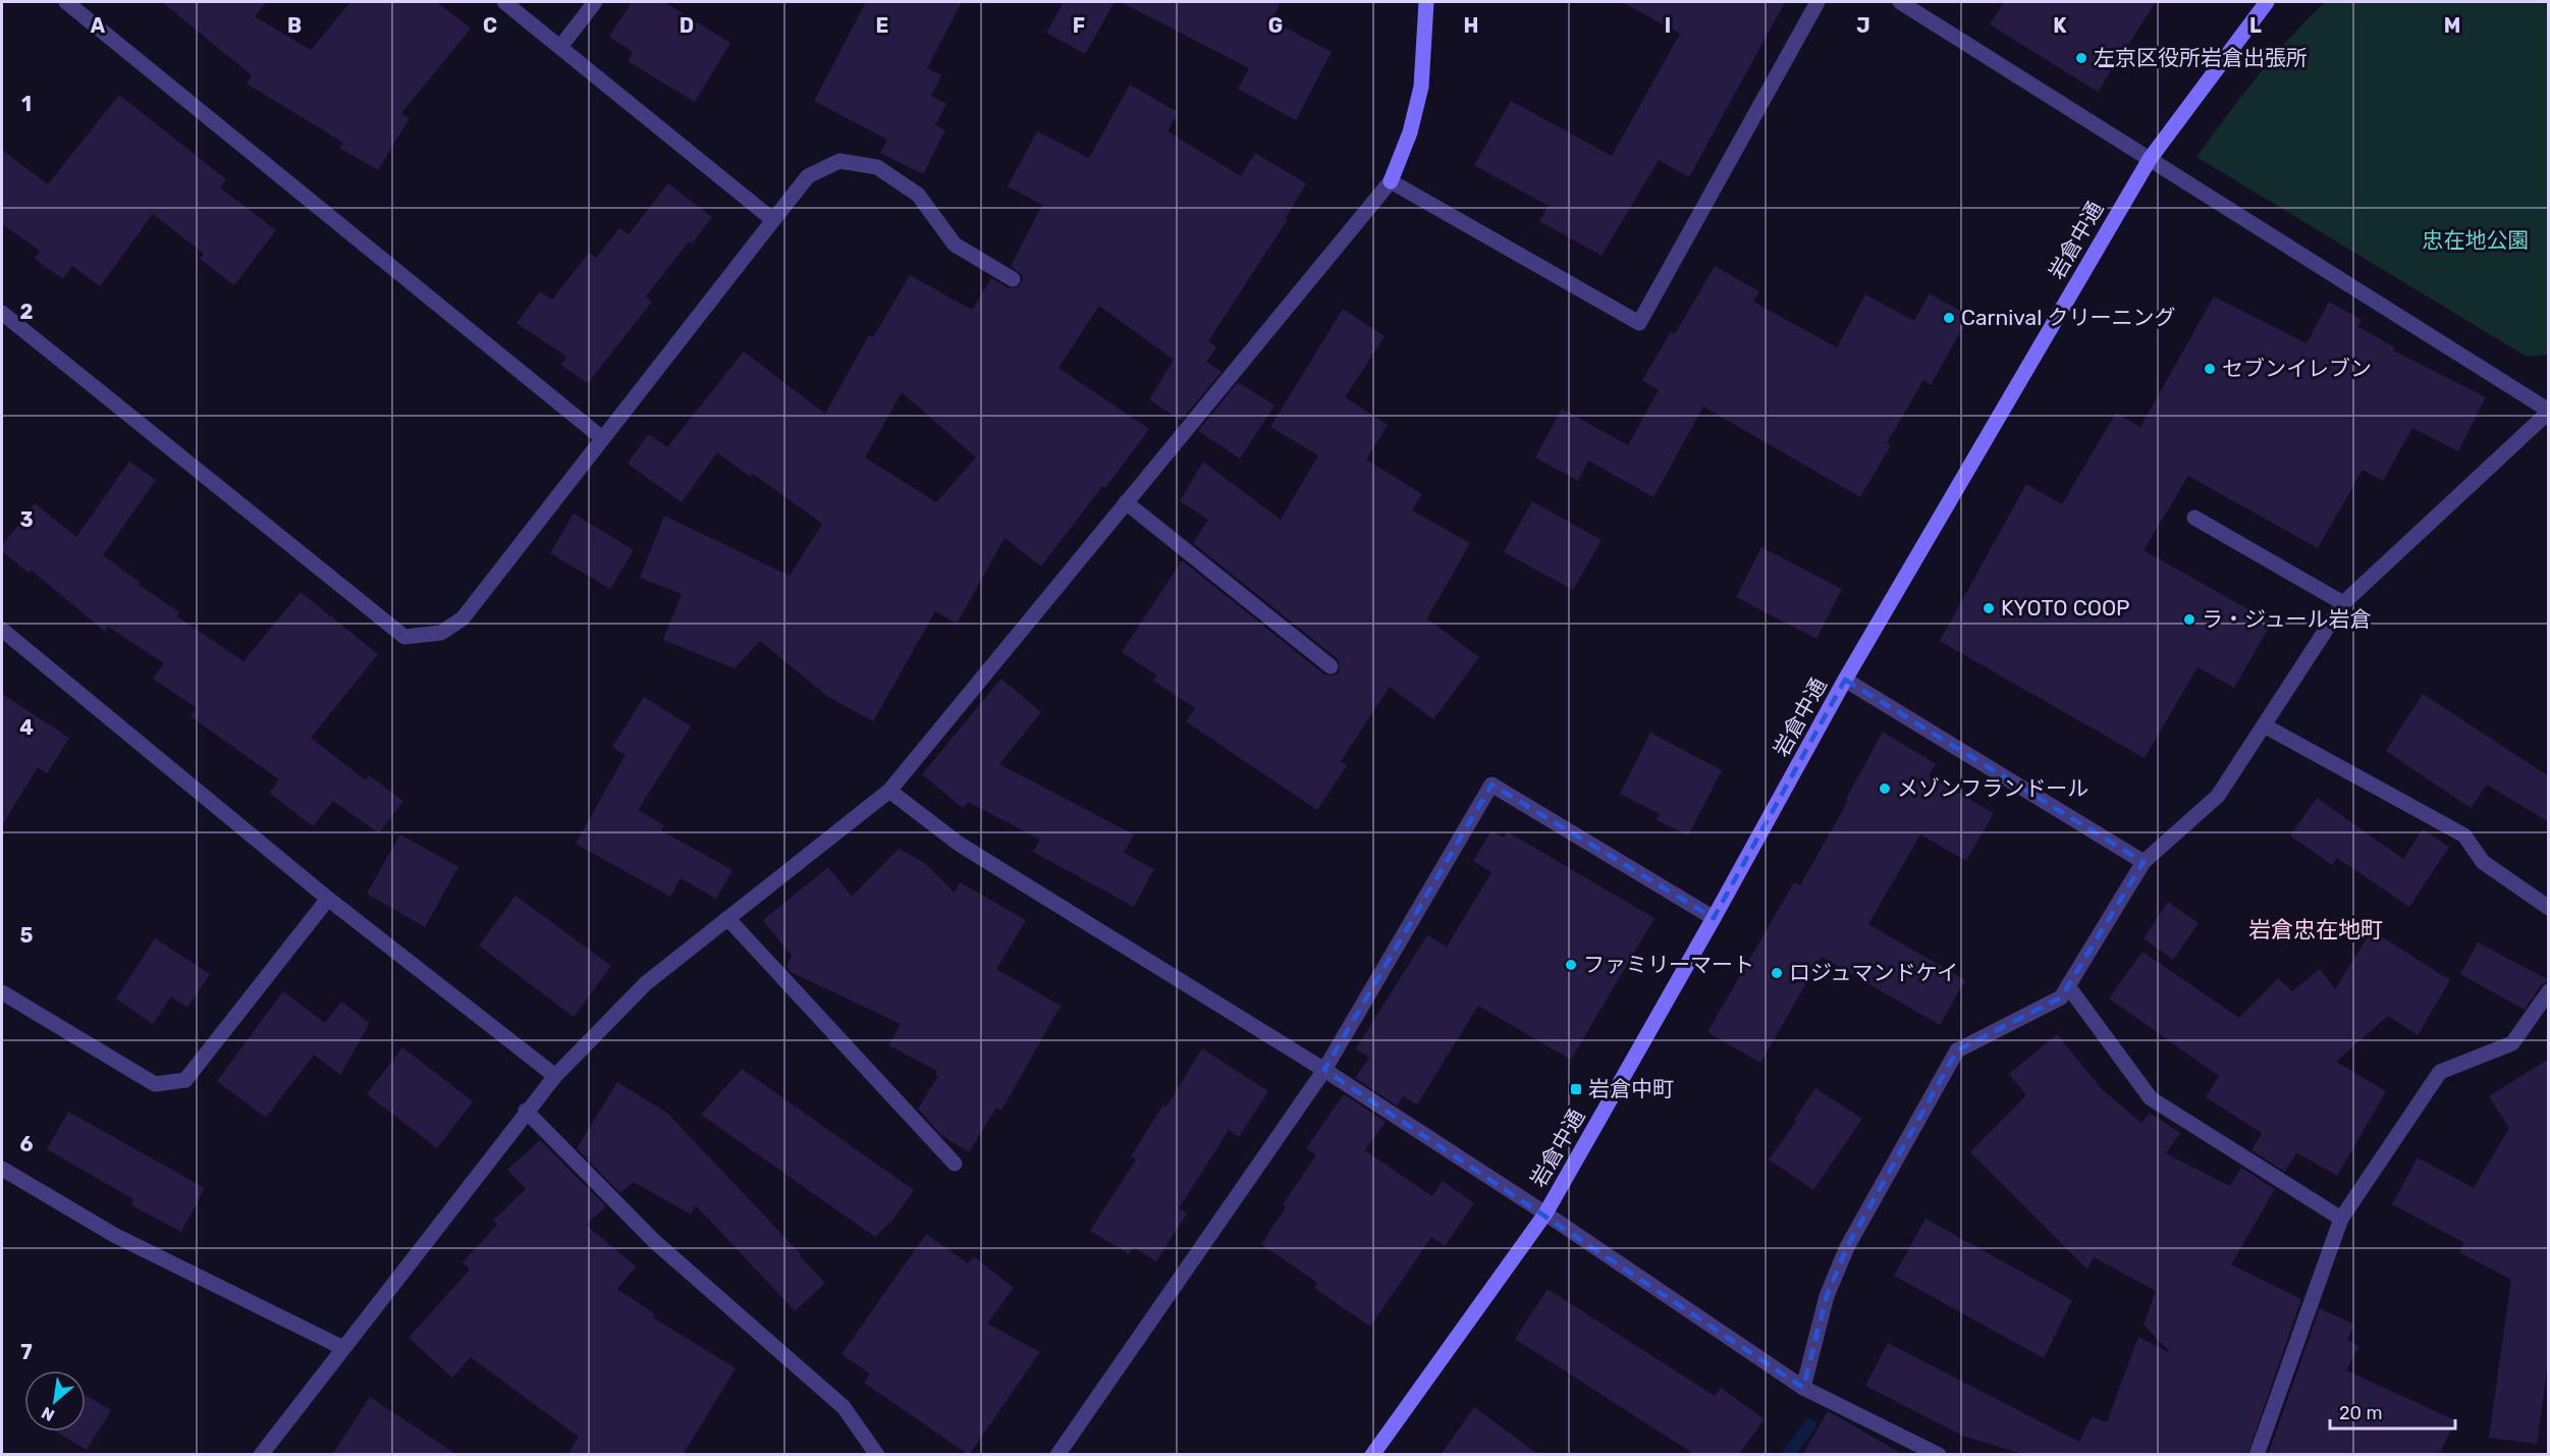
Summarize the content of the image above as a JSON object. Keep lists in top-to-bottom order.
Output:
{
  "streets": {
    "street": ["岩倉中通"]
  },
  "districts": ["岩倉忠在地町"],
  "parks": ["忠在地公園"],
  "places": {
    "other": [
      "左京区役所岩倉出張所",
      "Carnival クリーニング",
      "セブンイレブン",
      "KYOTO COOP",
      "ラ・ジュール岩倉",
      "メゾンフランドール",
      "ファミリーマート",
      "ロジュマンドケイ"
    ],
    "transit": ["岩倉中町"]
  },
  "scale_bar": "20 m",
  "north": "bottom left",
  "grid": {
    "columns": [
      "A",
      "B",
      "C",
      "D",
      "E",
      "F",
      "G",
      "H",
      "I",
      "J",
      "K",
      "L",
      "M"
    ],
    "rows": [
      "1",
      "2",
      "3",
      "4",
      "5",
      "6",
      "7"
    ]
  }
}
